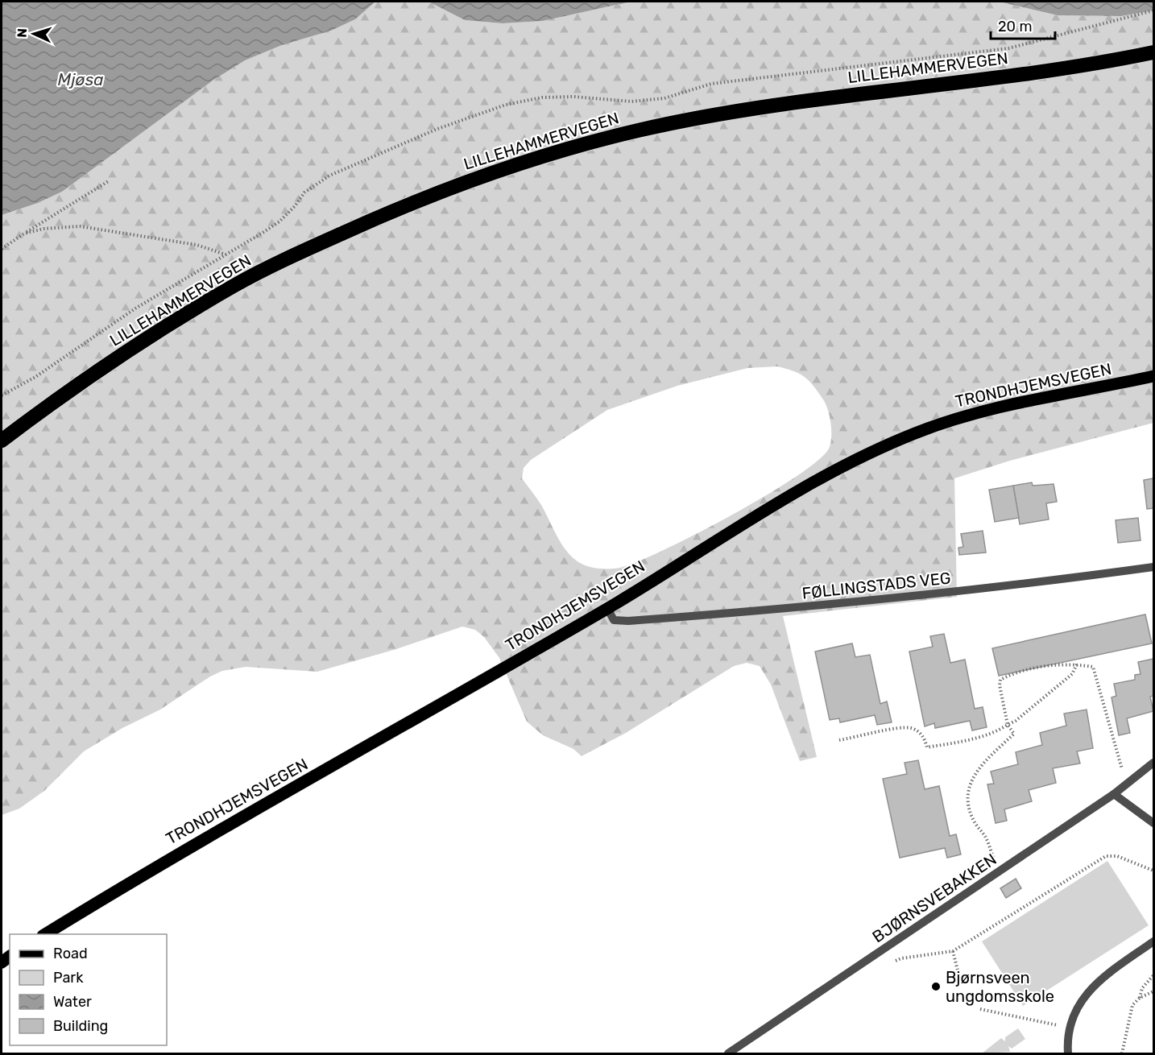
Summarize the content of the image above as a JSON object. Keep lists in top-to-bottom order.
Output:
{
  "streets": {
    "highway": ["LILLEHAMMERVEGEN"],
    "main road": ["TRONDHJEMSVEGEN"],
    "street": ["FØLLINGSTADS VEG", "BJØRNSVEBAKKEN"]
  },
  "crossings": [
    ["TRONDHJEMSVEGEN", "FØLLINGSTADS VEG"]
  ],
  "water": ["Mjøsa"],
  "places": ["Bjørnsveen ungdomsskole"],
  "legend": [
    "Road",
    "Park",
    "Water",
    "Building"
  ],
  "scale_bar": "20 m",
  "north": "left"
}
